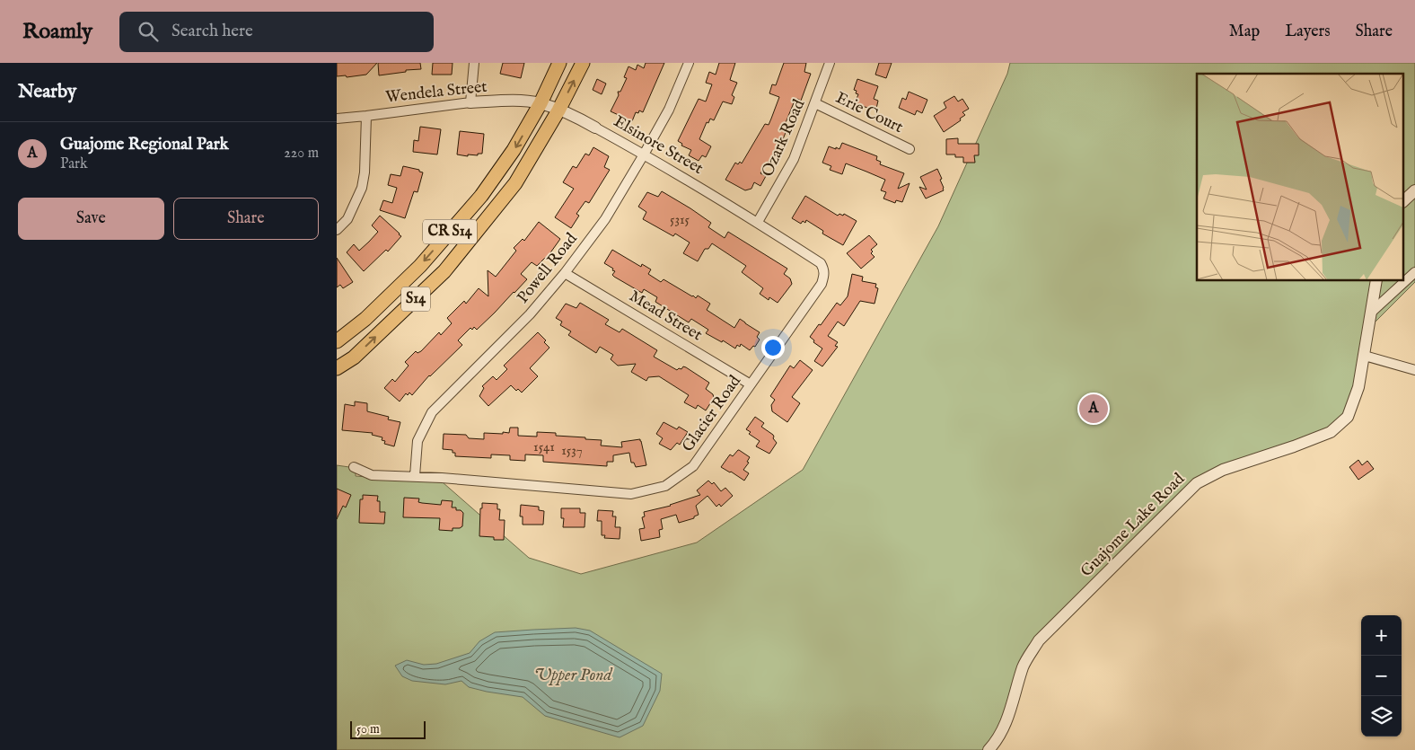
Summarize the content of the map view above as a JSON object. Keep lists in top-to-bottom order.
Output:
{
  "streets": {
    "main road": ["CR S14", "S14"],
    "street": [
      "Wendela Street",
      "Erie Court",
      "Ozark Road",
      "Elsinore Street",
      "Powell Road",
      "Mead Street",
      "Glacier Road",
      "Guajome Lake Road"
    ]
  },
  "crossings": [
    ["Wendela Street", "Elsinore Street"],
    ["Wendela Street", "CR S14"],
    ["Erie Court", "Ozark Road"],
    ["Ozark Road", "Elsinore Street"],
    ["Ozark Road", "Glacier Road"],
    ["Elsinore Street", "CR S14"],
    ["Elsinore Street", "Powell Road"],
    ["Elsinore Street", "S14"],
    ["Elsinore Street", "Glacier Road"],
    ["Powell Road", "Mead Street"],
    ["Powell Road", "Glacier Road"],
    ["Mead Street", "Glacier Road"]
  ],
  "water": ["Upper Pond"],
  "house_numbers": ["5315", "1541", "1537"],
  "scale_bar": "50 m",
  "page": {
    "header": "Roamly",
    "search": "Search here",
    "nav": ["Map", "Layers", "Share"],
    "heading": "Nearby",
    "list": [
      {
        "mark": "A",
        "name": "Guajome Regional Park",
        "note": "Park",
        "value": "220 m"
      }
    ],
    "buttons": ["Save", "Share"],
    "pins": "A",
    "map_buttons": ["+", "−"],
    "scale": "50 m"
  }
}
